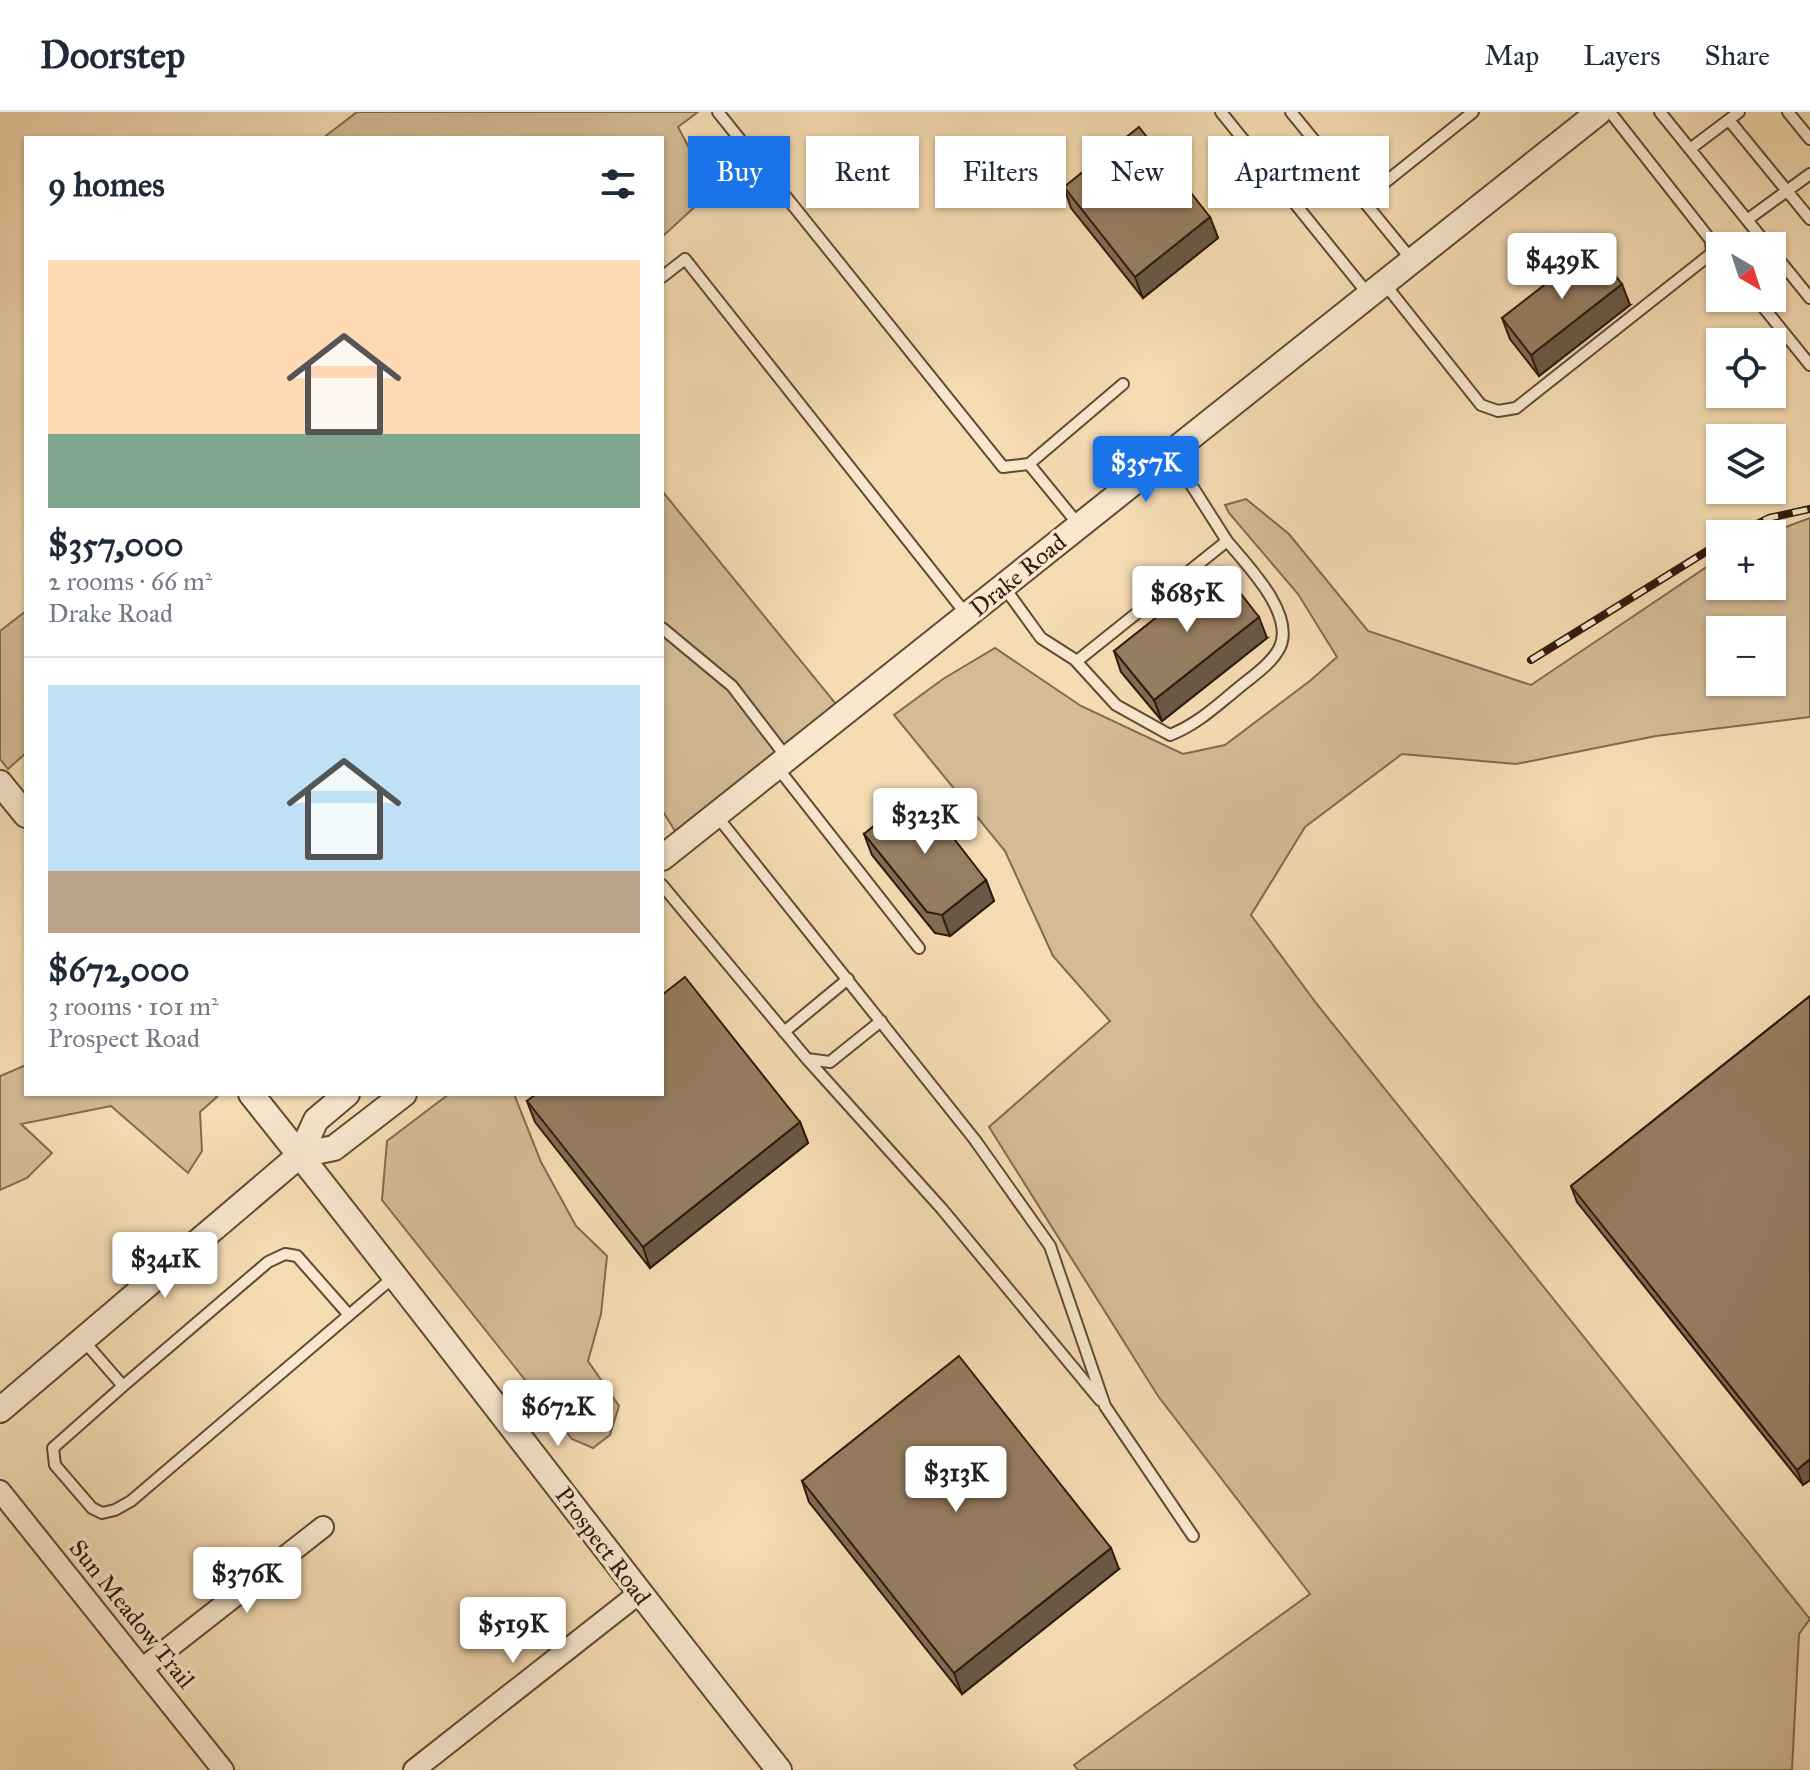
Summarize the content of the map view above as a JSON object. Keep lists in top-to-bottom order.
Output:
{
  "streets": {
    "street": ["Drake Road", "Prospect Road", "Sun Meadow Trail"]
  },
  "north": "bottom right",
  "page": {
    "header": "Doorstep",
    "nav": ["Map", "Layers", "Share"],
    "chip": [
      "Buy",
      "Rent",
      "Filters",
      "New",
      "Apartment"
    ],
    "heading": "9 homes",
    "map_buttons": ["+", "−"],
    "list": [
      {
        "name": "$357,000",
        "note": "2 rooms · 66 m² · Drake Road"
      },
      {
        "name": "$672,000",
        "note": "3 rooms · 101 m² · Prospect Road"
      }
    ],
    "price": [
      "$439K",
      "$357K",
      "$685K",
      "$323K",
      "$341K",
      "$672K",
      "$313K",
      "$376K",
      "$519K"
    ]
  }
}
